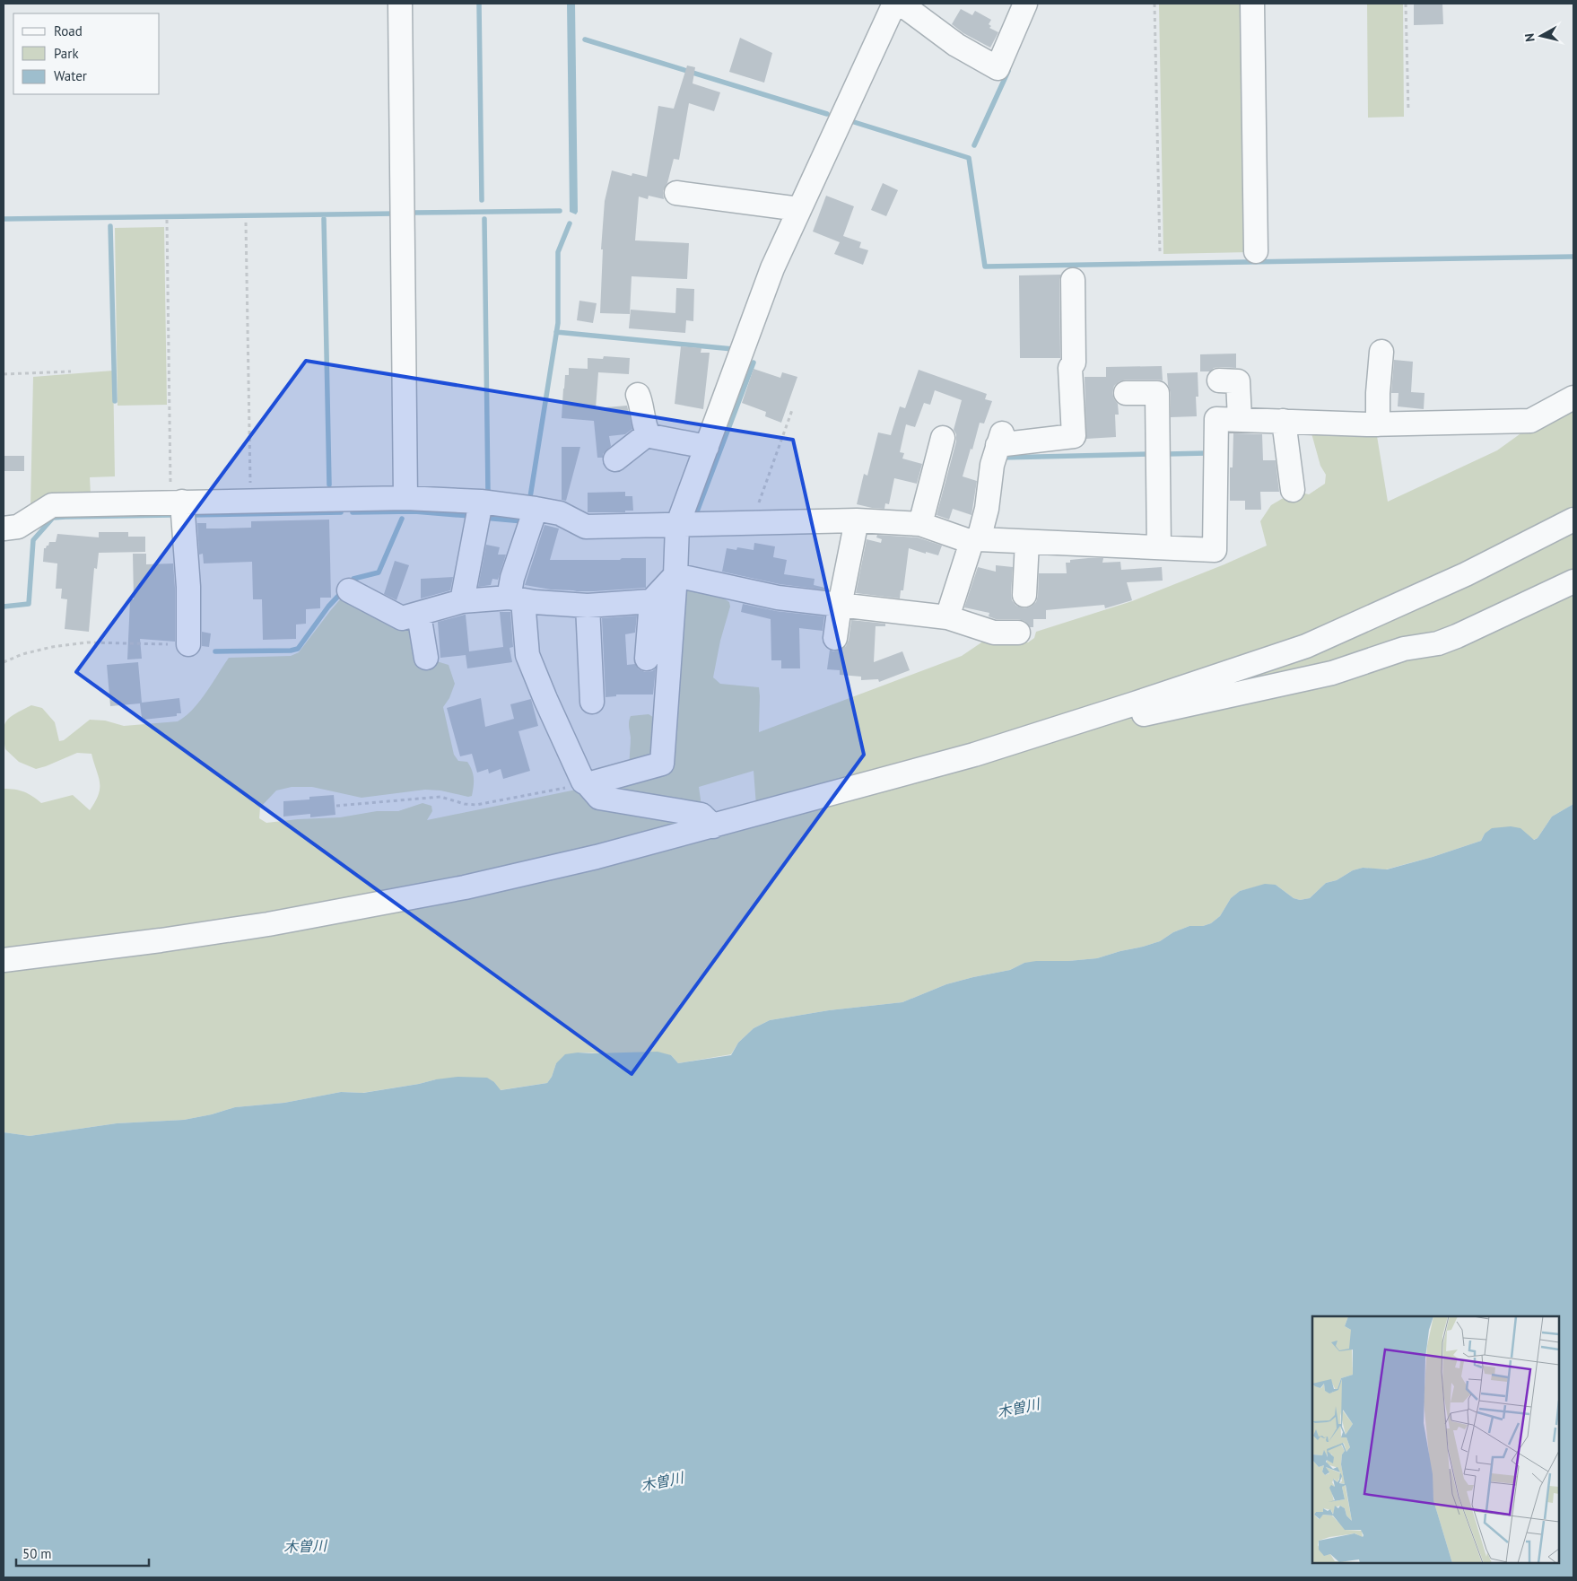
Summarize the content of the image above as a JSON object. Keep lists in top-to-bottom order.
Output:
{
  "water": ["木曽川"],
  "legend": ["Road", "Park", "Water"],
  "scale_bar": "50 m",
  "north": "left"
}
